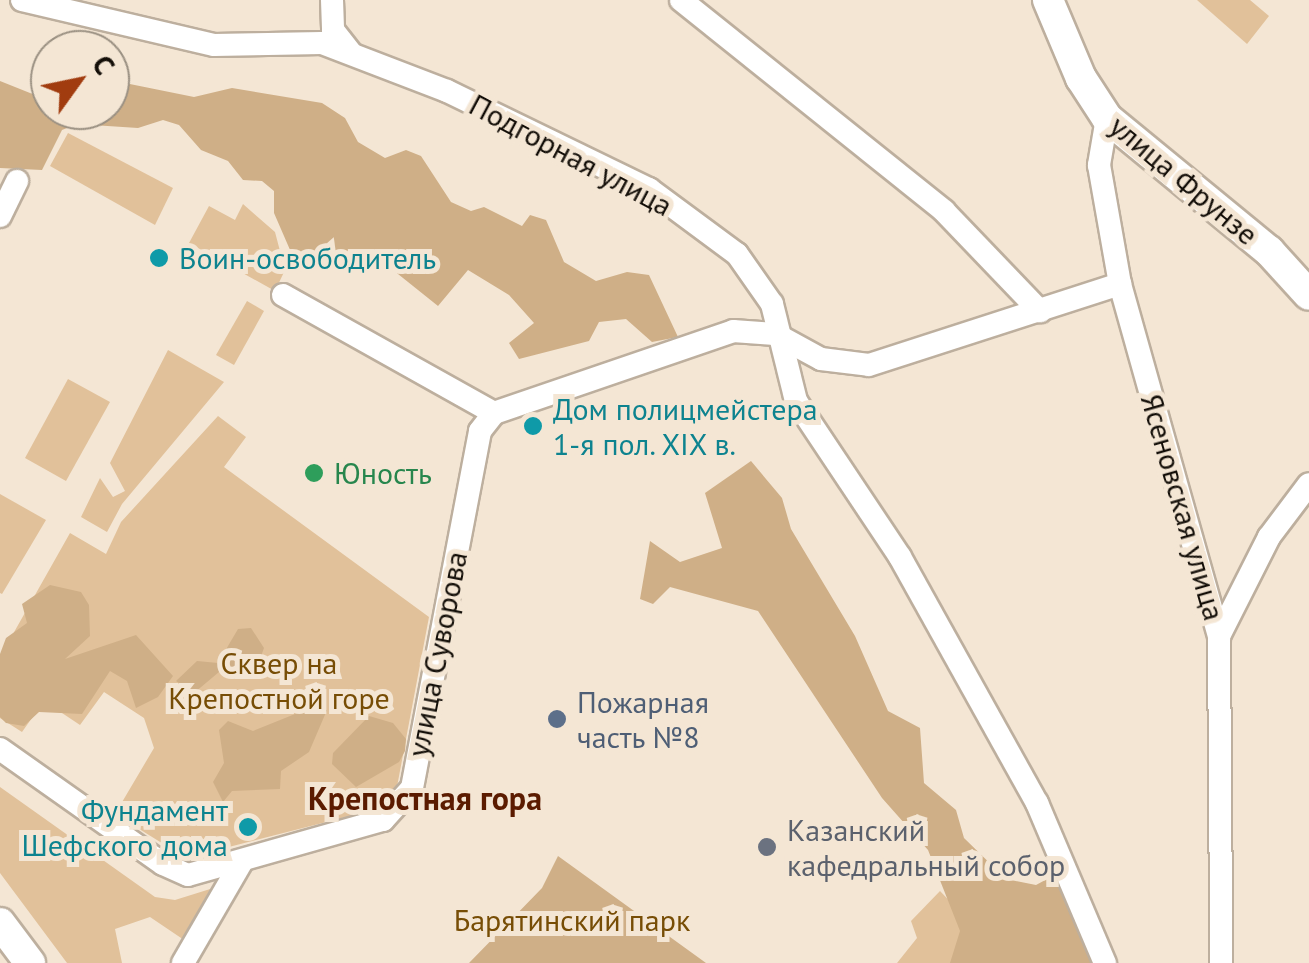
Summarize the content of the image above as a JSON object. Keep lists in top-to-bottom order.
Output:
{
  "streets": {
    "main road": ["улица Фрунзе"],
    "street": ["Подгорная улица", "Ясеновская улица", "улица Суворова"]
  },
  "crossings": [
    ["улица Фрунзе", "Ясеновская улица"]
  ],
  "districts": ["Крепостная гора"],
  "parks": ["Сквер на Крепостной горе", "Барятинский парк"],
  "places": [
    "Воин-освободитель",
    "Дом полицмейстера 1-я пол. XIX в.",
    "Юность",
    "Пожарная часть №8",
    "Фундамент Шефского дома",
    "Казанский кафедральный собор"
  ],
  "north": "top right"
}
